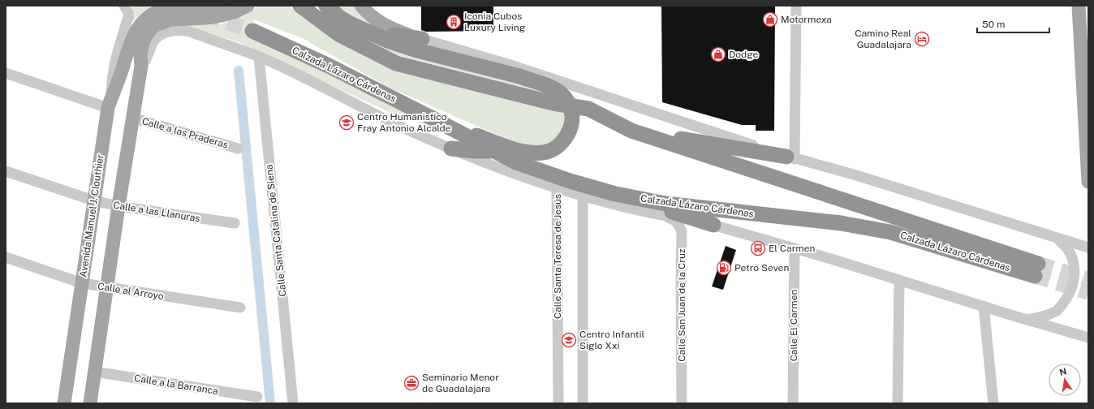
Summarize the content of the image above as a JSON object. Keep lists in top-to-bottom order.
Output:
{
  "streets": {
    "highway": ["Calzada Lázaro Cárdenas"],
    "main road": ["Avenida Manuel J. Clouthier"],
    "street": [
      "Calle a las Praderas",
      "Calle a las Llanuras",
      "Calle Santa Catalina de Siena",
      "Calle Santa Teresa de Jesús",
      "Calle al Arroyo",
      "Calle San Juan de la Cruz",
      "Calle El Carmen",
      "Calle a la Barranca"
    ]
  },
  "crossings": [
    ["Calzada Lázaro Cárdenas", "Calle Santa Catalina de Siena"],
    ["Calzada Lázaro Cárdenas", "Calle Santa Teresa de Jesús"],
    ["Calzada Lázaro Cárdenas", "Calle San Juan de la Cruz"],
    ["Calzada Lázaro Cárdenas", "Calle El Carmen"],
    ["Calle a las Llanuras", "Avenida Manuel J. Clouthier"],
    ["Avenida Manuel J. Clouthier", "Calle al Arroyo"]
  ],
  "places": {
    "shop": ["Motormexa", "Dodge"],
    "building": ["Iconia Cubos Luxury Living"],
    "hotel": ["Camino Real Guadalajara"],
    "school or university": ["Centro Humanistico Fray Antonio Alcalde", "Centro Infantil Siglo Xxi"],
    "bus stop": ["El Carmen"],
    "fuel station": ["Petro Seven"],
    "office": ["Seminario Menor de Guadalajara"]
  },
  "scale_bar": "50 m",
  "north": "top"
}
